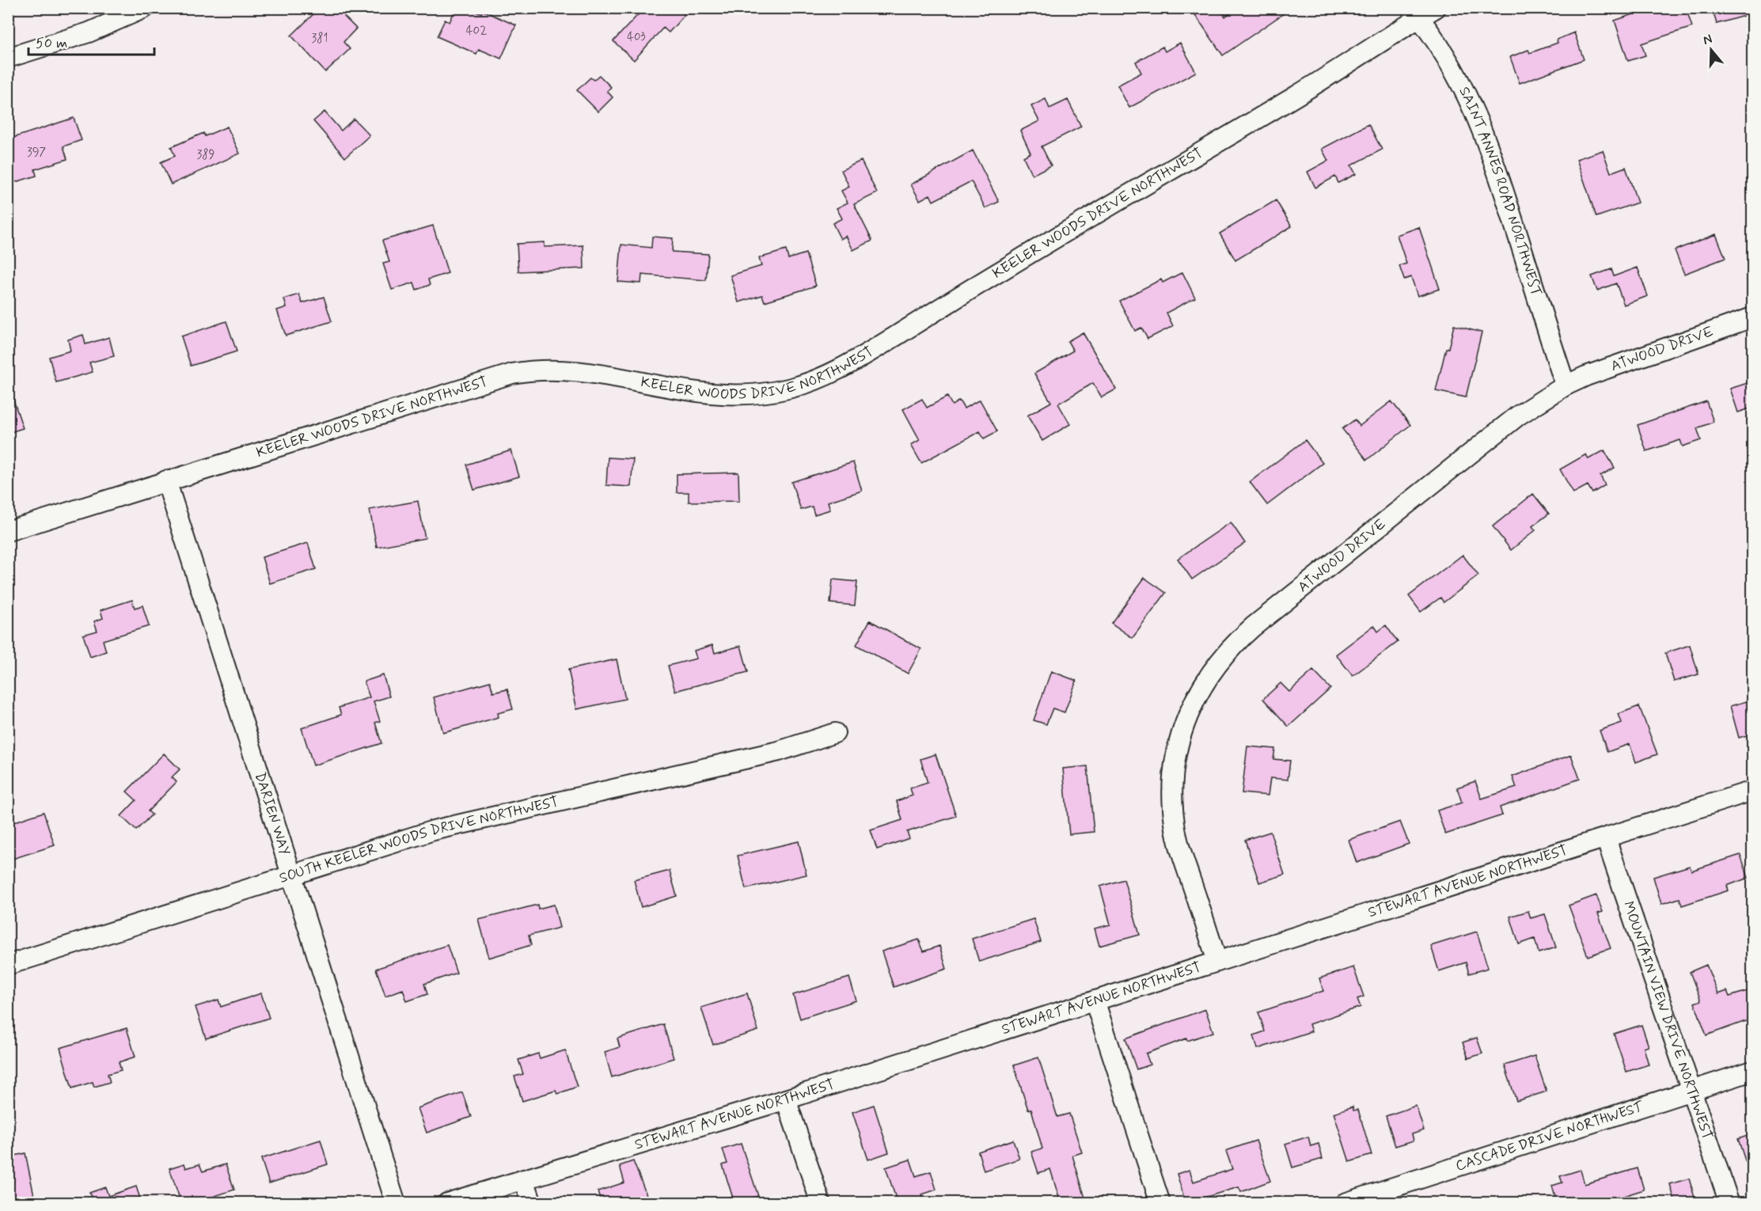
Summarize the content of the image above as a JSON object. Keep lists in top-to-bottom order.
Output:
{
  "streets": {
    "street": [
      "SAINT ANNES ROAD NORTHWEST",
      "KEELER WOODS DRIVE NORTHWEST",
      "ATWOOD DRIVE",
      "DARIEN WAY",
      "SOUTH KEELER WOODS DRIVE NORTHWEST",
      "STEWART AVENUE NORTHWEST",
      "MOUNTAIN VIEW DRIVE NORTHWEST",
      "CASCADE DRIVE NORTHWEST"
    ]
  },
  "crossings": [
    ["SAINT ANNES ROAD NORTHWEST", "KEELER WOODS DRIVE NORTHWEST"],
    ["SAINT ANNES ROAD NORTHWEST", "ATWOOD DRIVE"],
    ["KEELER WOODS DRIVE NORTHWEST", "DARIEN WAY"],
    ["ATWOOD DRIVE", "STEWART AVENUE NORTHWEST"],
    ["DARIEN WAY", "SOUTH KEELER WOODS DRIVE NORTHWEST"],
    ["STEWART AVENUE NORTHWEST", "MOUNTAIN VIEW DRIVE NORTHWEST"],
    ["MOUNTAIN VIEW DRIVE NORTHWEST", "CASCADE DRIVE NORTHWEST"]
  ],
  "house_numbers": [
    "402",
    "403",
    "381",
    "397",
    "389"
  ],
  "scale_bar": "50 m",
  "north": "top"
}
